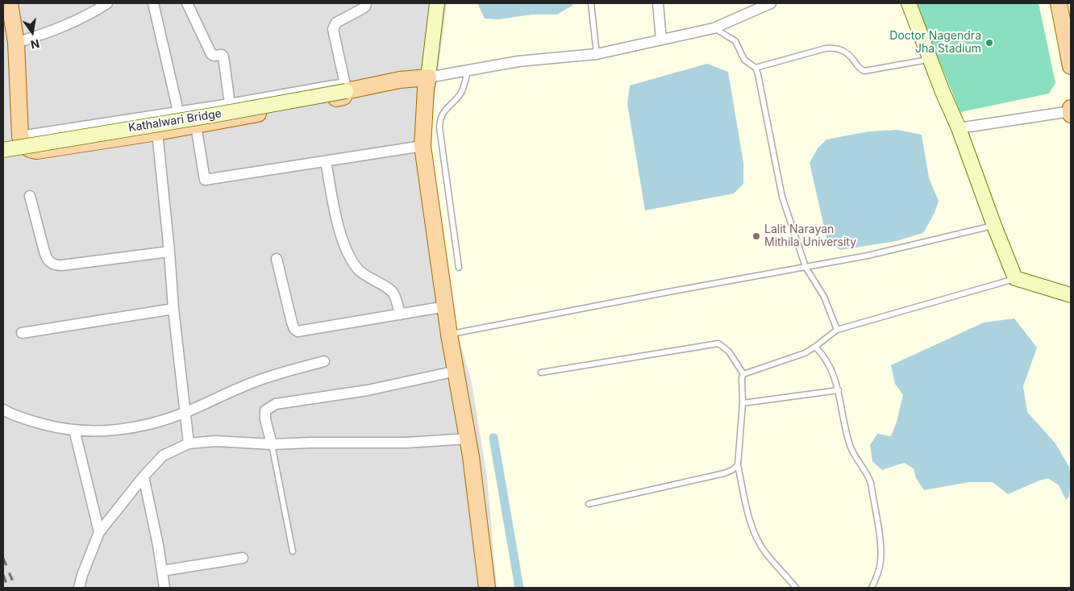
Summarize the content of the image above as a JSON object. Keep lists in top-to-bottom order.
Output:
{
  "streets": {
    "main road": ["Kathalwari Bridge"]
  },
  "places": ["Doctor Nagendra Jha Stadium", "Lalit Narayan Mithila University"],
  "north": "bottom"
}
